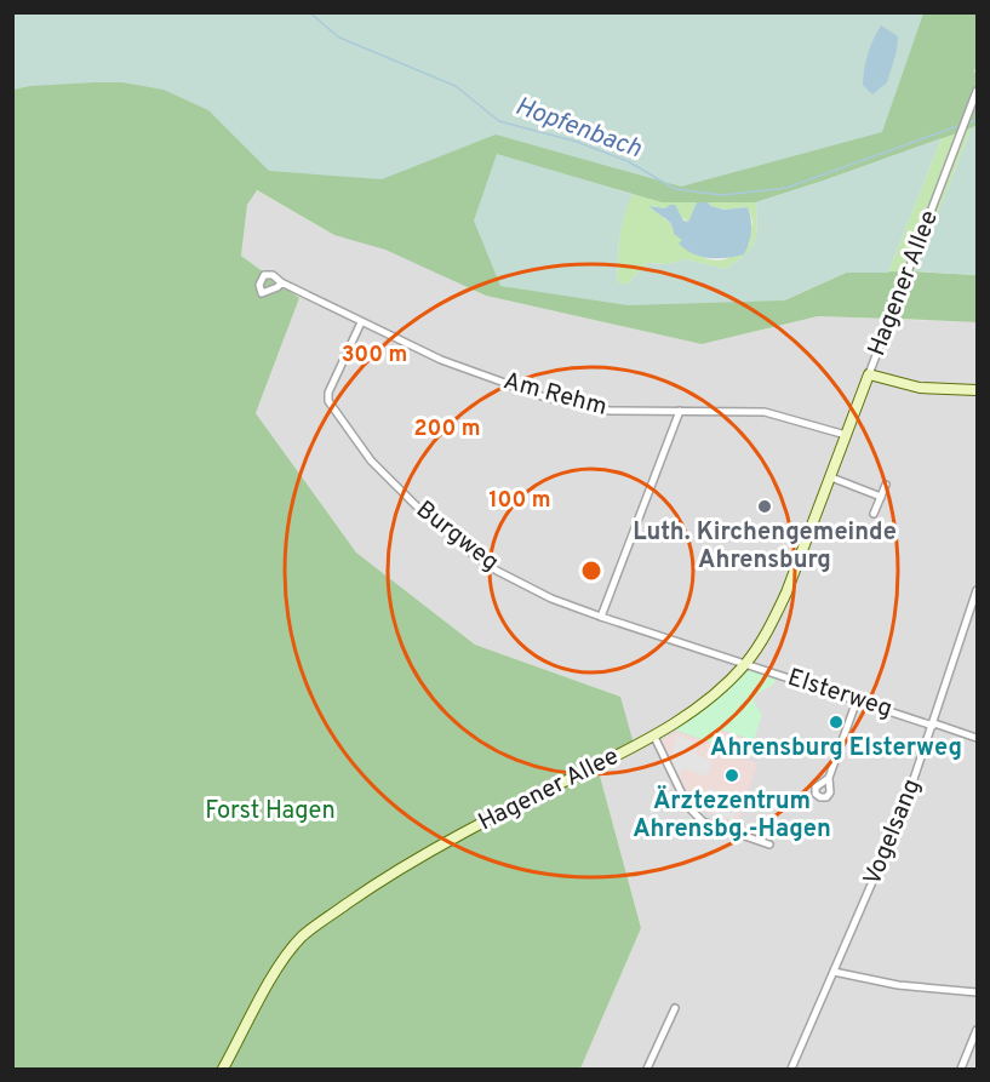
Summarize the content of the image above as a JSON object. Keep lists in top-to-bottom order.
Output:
{
  "streets": {
    "street": [
      "Hagener Allee",
      "Am Rehm",
      "Burgweg",
      "Elsterweg",
      "Vogelsang"
    ]
  },
  "crossings": [
    ["Hagener Allee", "Am Rehm"],
    ["Hagener Allee", "Burgweg"],
    ["Hagener Allee", "Elsterweg"],
    ["Am Rehm", "Burgweg"],
    ["Burgweg", "Elsterweg"],
    ["Elsterweg", "Vogelsang"]
  ],
  "water": ["Hopfenbach"],
  "parks": ["Forst Hagen"],
  "places": ["Luth. Kirchengemeinde Ahrensburg", "Ahrensburg Elsterweg", "Ärztezentrum Ahrensbg.-Hagen"],
  "rings": ["300 m", "200 m", "100 m"]
}
